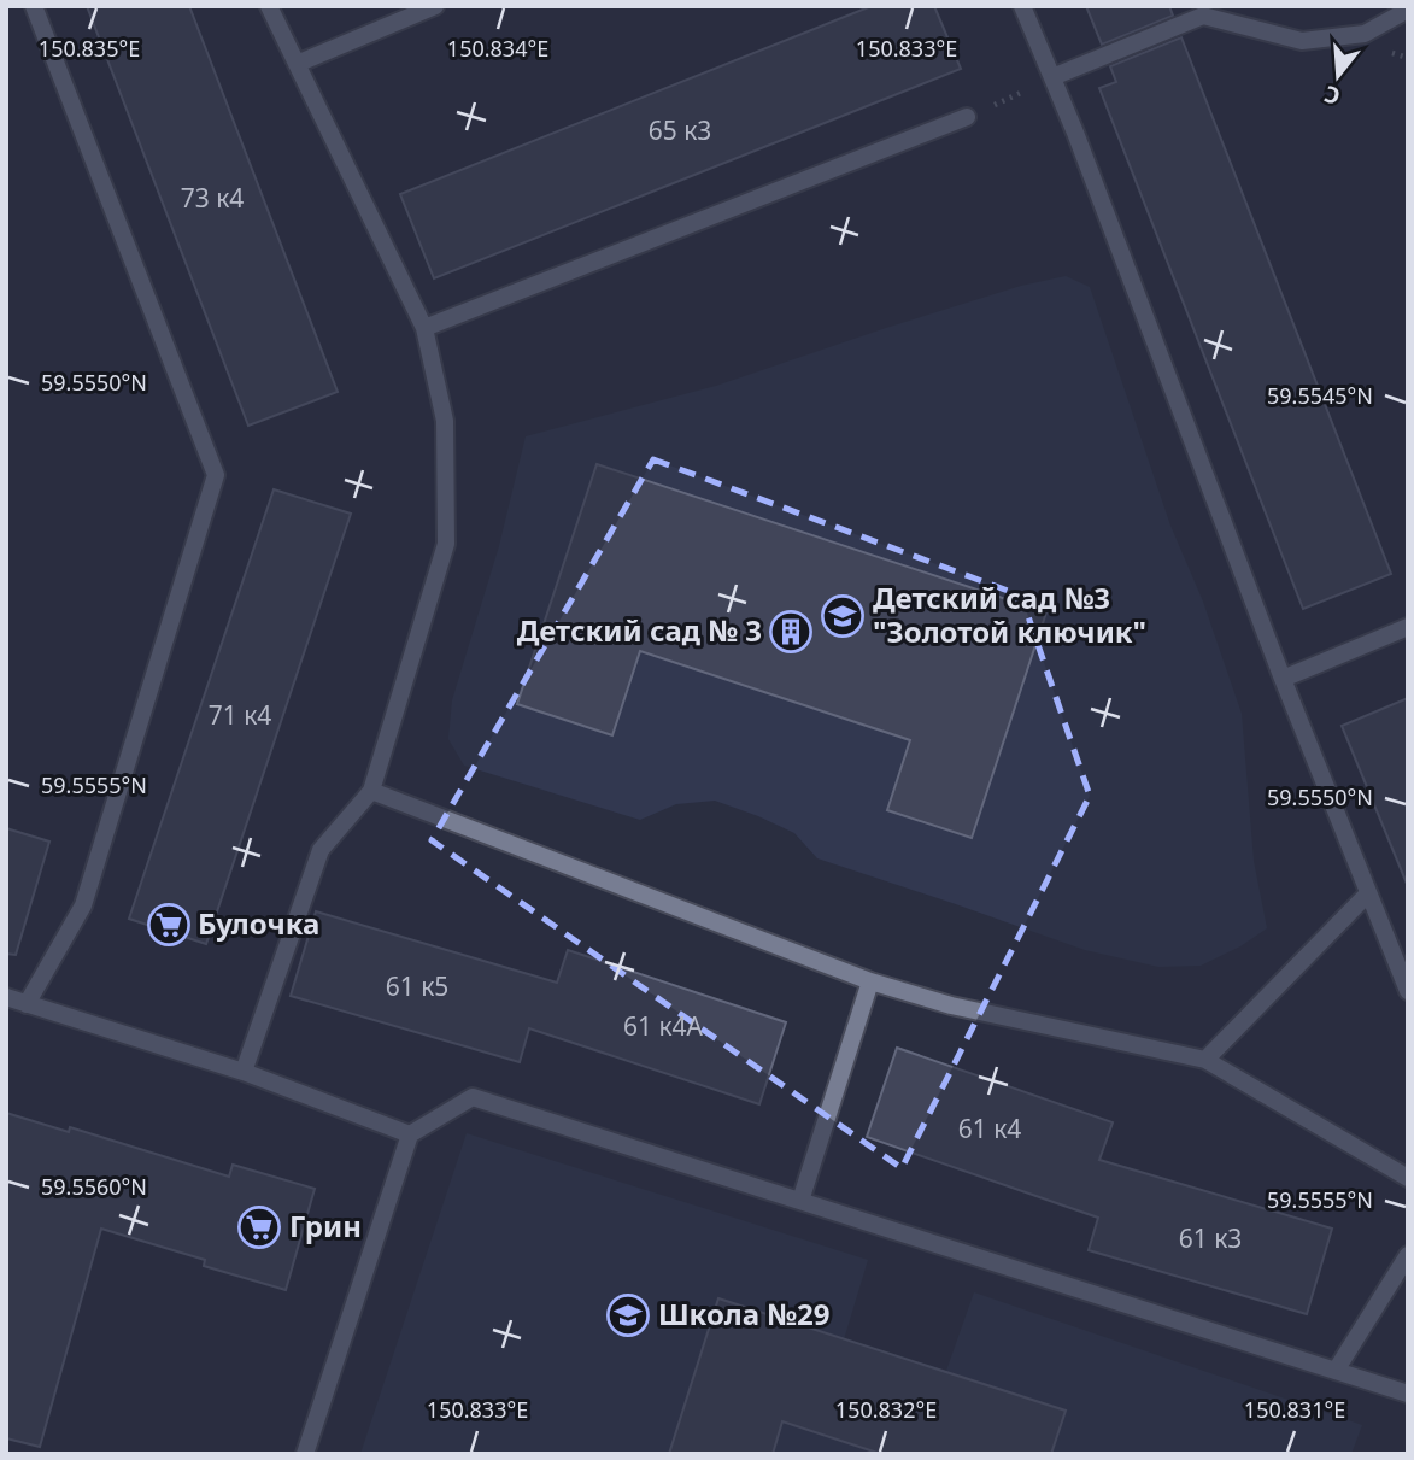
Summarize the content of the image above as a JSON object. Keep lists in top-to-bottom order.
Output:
{
  "places": {
    "school or university": ["Детский сад №3 \"Золотой ключик\"", "Школа №29"],
    "building": ["Детский сад № 3"],
    "supermarket": ["Булочка", "Грин"]
  },
  "house_numbers": [
    "65 к3",
    "73 к4",
    "71 к4",
    "61 к5",
    "61 к4А",
    "61 к4",
    "61 к3"
  ],
  "north": "bottom",
  "coordinates": [
    "150.835°E",
    "150.834°E",
    "150.833°E",
    "59.5550°N",
    "59.5545°N",
    "59.5555°N",
    "59.5560°N",
    "150.832°E",
    "150.831°E"
  ]
}
